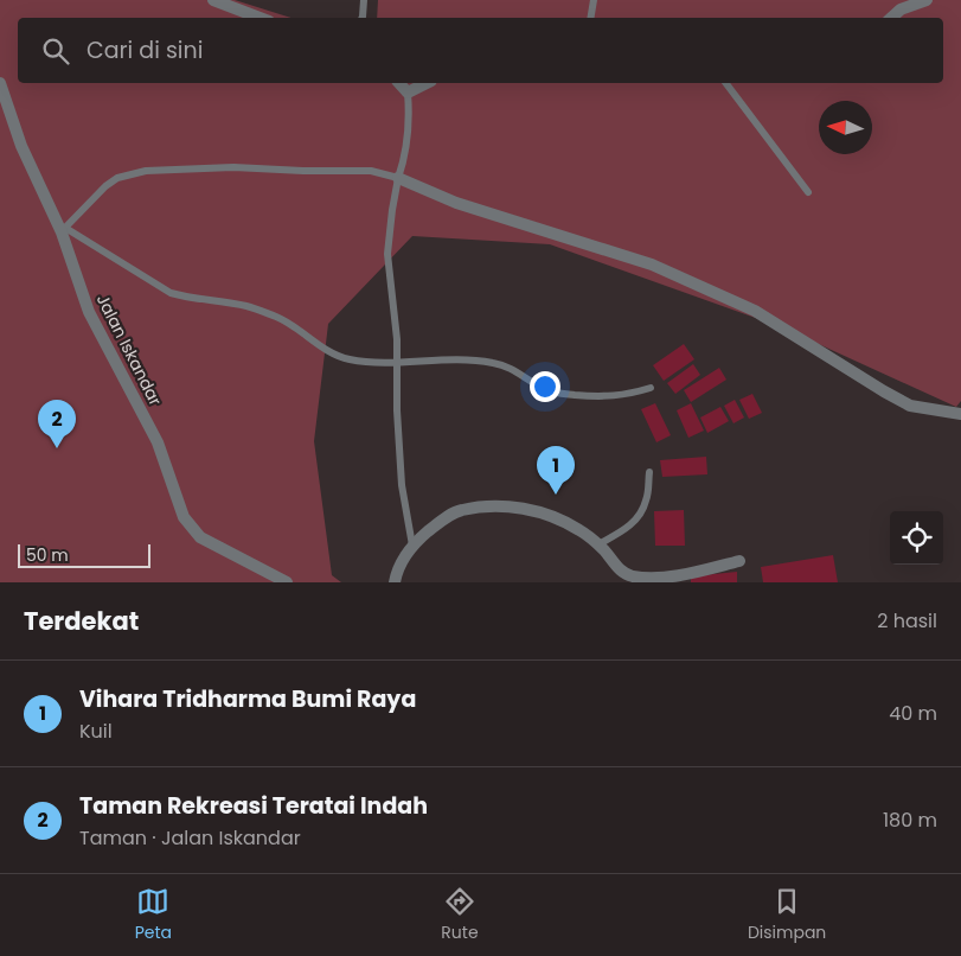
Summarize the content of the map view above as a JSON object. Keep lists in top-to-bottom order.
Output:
{
  "streets": {
    "street": ["Jalan Iskandar"]
  },
  "scale_bar": "50 m",
  "north": "left",
  "page": {
    "search": "Cari di sini",
    "pins": ["2", "1"],
    "scale": "50 m",
    "heading": ["Terdekat", "2 hasil"],
    "list": [
      {
        "mark": "1",
        "name": "Vihara Tridharma Bumi Raya",
        "note": "Kuil",
        "value": "40 m"
      },
      {
        "mark": "2",
        "name": "Taman Rekreasi Teratai Indah",
        "note": "Taman · Jalan Iskandar",
        "value": "180 m"
      }
    ],
    "nav": ["Peta", "Rute", "Disimpan"]
  }
}
